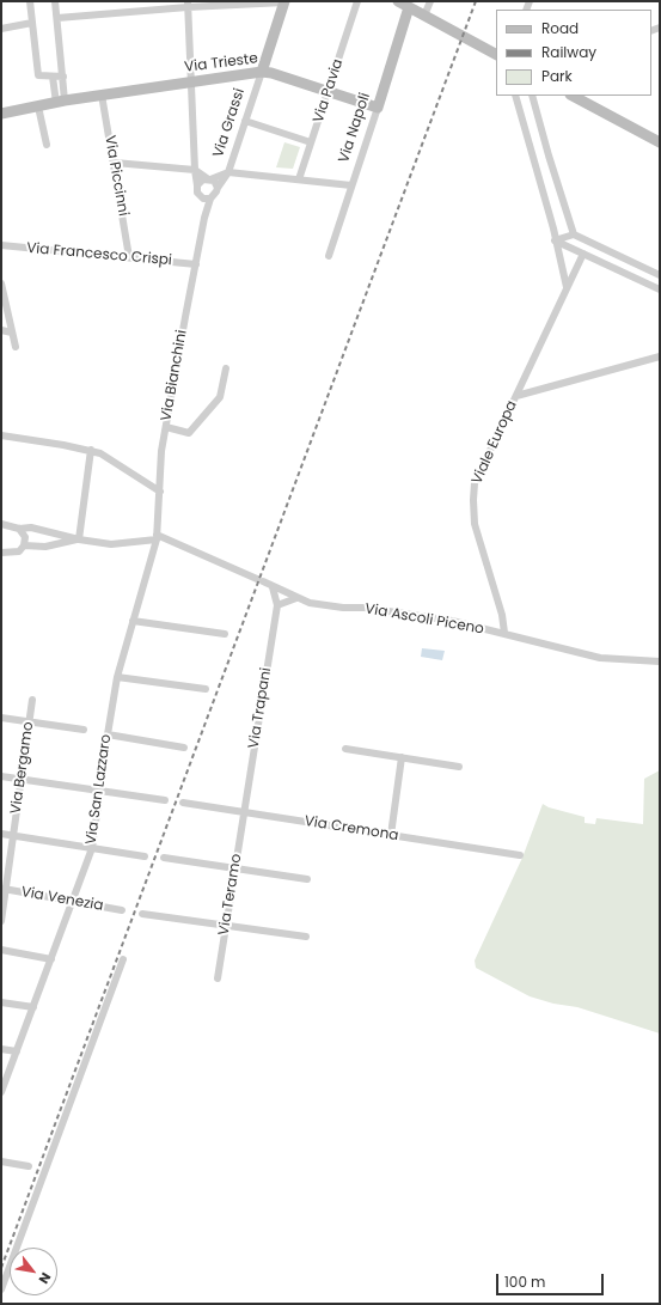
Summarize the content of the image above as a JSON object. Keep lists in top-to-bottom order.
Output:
{
  "streets": {
    "street": [
      "Via Trieste",
      "Via Pavia",
      "Via Grassi",
      "Via Napoli",
      "Via Piccinni",
      "Via Francesco Crispi",
      "Via Bianchini",
      "Viale Europa",
      "Via Ascoli Piceno",
      "Via Trapani",
      "Via Bergamo",
      "Via San Lazzaro",
      "Via Cremona",
      "Via Teramo",
      "Via Venezia"
    ]
  },
  "crossings": [
    ["Via Trieste", "Via Pavia"],
    ["Via Trieste", "Via Grassi"],
    ["Via Trieste", "Via Napoli"],
    ["Via Trieste", "Via Piccinni"],
    ["Via Grassi", "Via Bianchini"],
    ["Via Piccinni", "Via Francesco Crispi"],
    ["Via Francesco Crispi", "Via Bianchini"],
    ["Via Bianchini", "Via Ascoli Piceno"],
    ["Via Bianchini", "Via San Lazzaro"],
    ["Viale Europa", "Via Ascoli Piceno"],
    ["Via Ascoli Piceno", "Via Trapani"],
    ["Via Ascoli Piceno", "Via San Lazzaro"],
    ["Via Trapani", "Via Cremona"],
    ["Via Trapani", "Via Teramo"],
    ["Via Bergamo", "Via Venezia"],
    ["Via San Lazzaro", "Via Venezia"],
    ["Via Cremona", "Via Teramo"]
  ],
  "legend": ["Road", "Railway", "Park"],
  "scale_bar": "100 m",
  "north": "bottom right"
}
